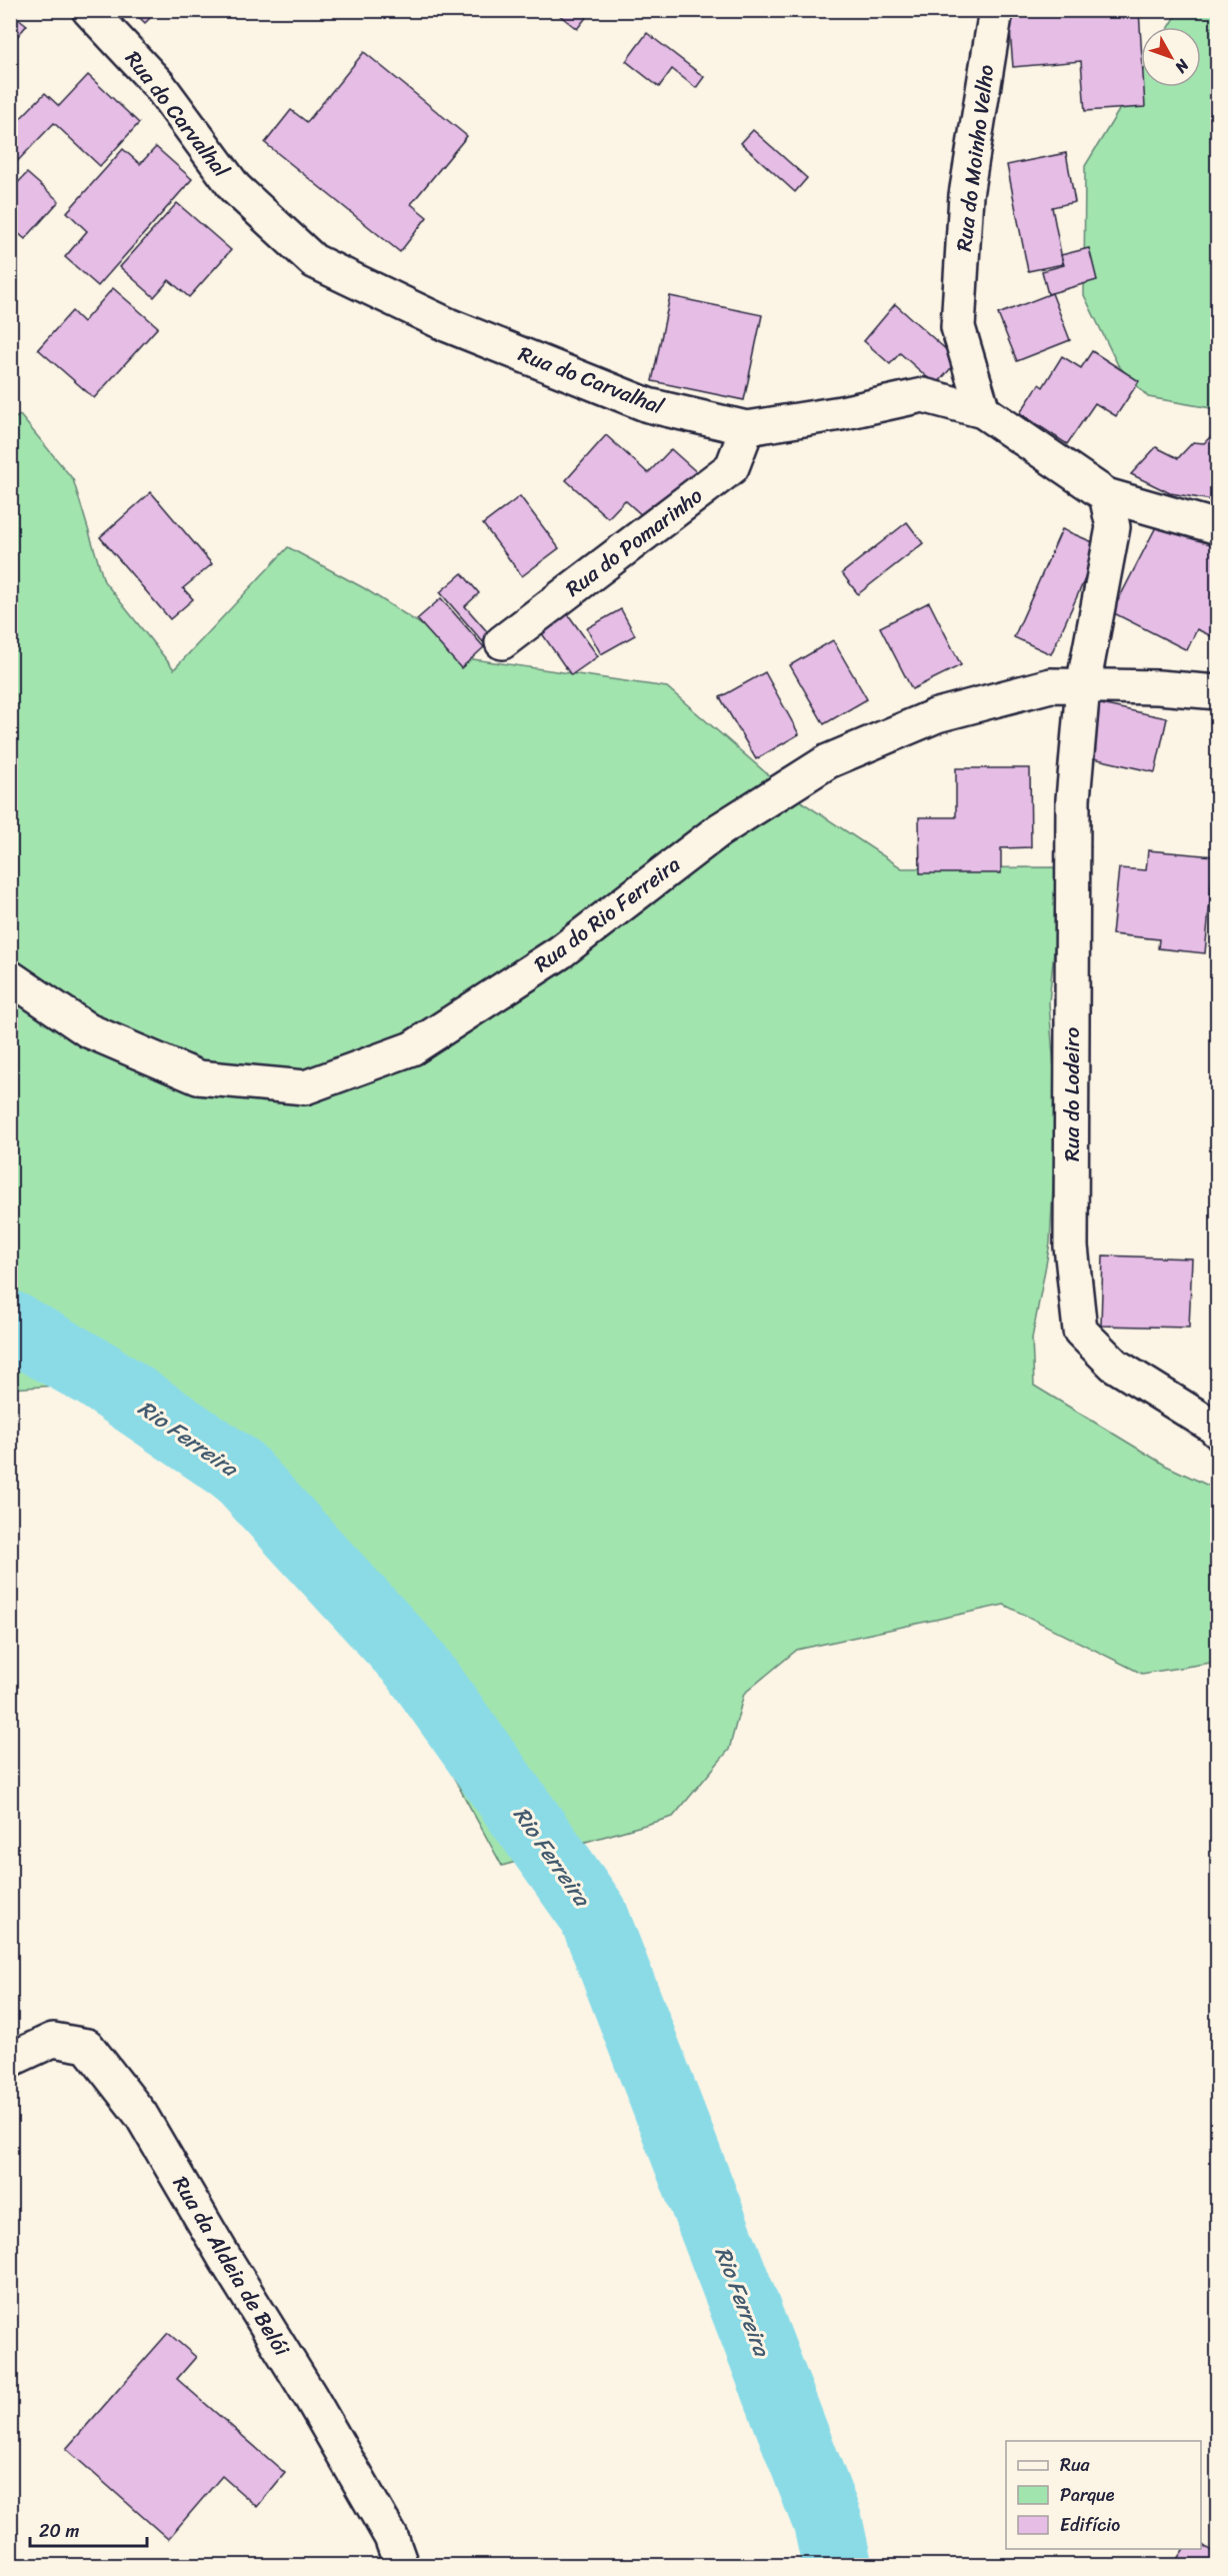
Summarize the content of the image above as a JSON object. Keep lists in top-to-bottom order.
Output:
{
  "streets": {
    "street": [
      "Rua do Carvalhal",
      "Rua do Moinho Velho",
      "Rua do Pomarinho",
      "Rua do Rio Ferreira",
      "Rua do Lodeiro",
      "Rua da Aldeia de Belói"
    ]
  },
  "crossings": [
    ["Rua do Carvalhal", "Rua do Moinho Velho"],
    ["Rua do Carvalhal", "Rua do Pomarinho"],
    ["Rua do Rio Ferreira", "Rua do Lodeiro"]
  ],
  "water": ["Rio Ferreira"],
  "legend": ["Rua", "Parque", "Edifício"],
  "scale_bar": "20 m",
  "north": "bottom right"
}
